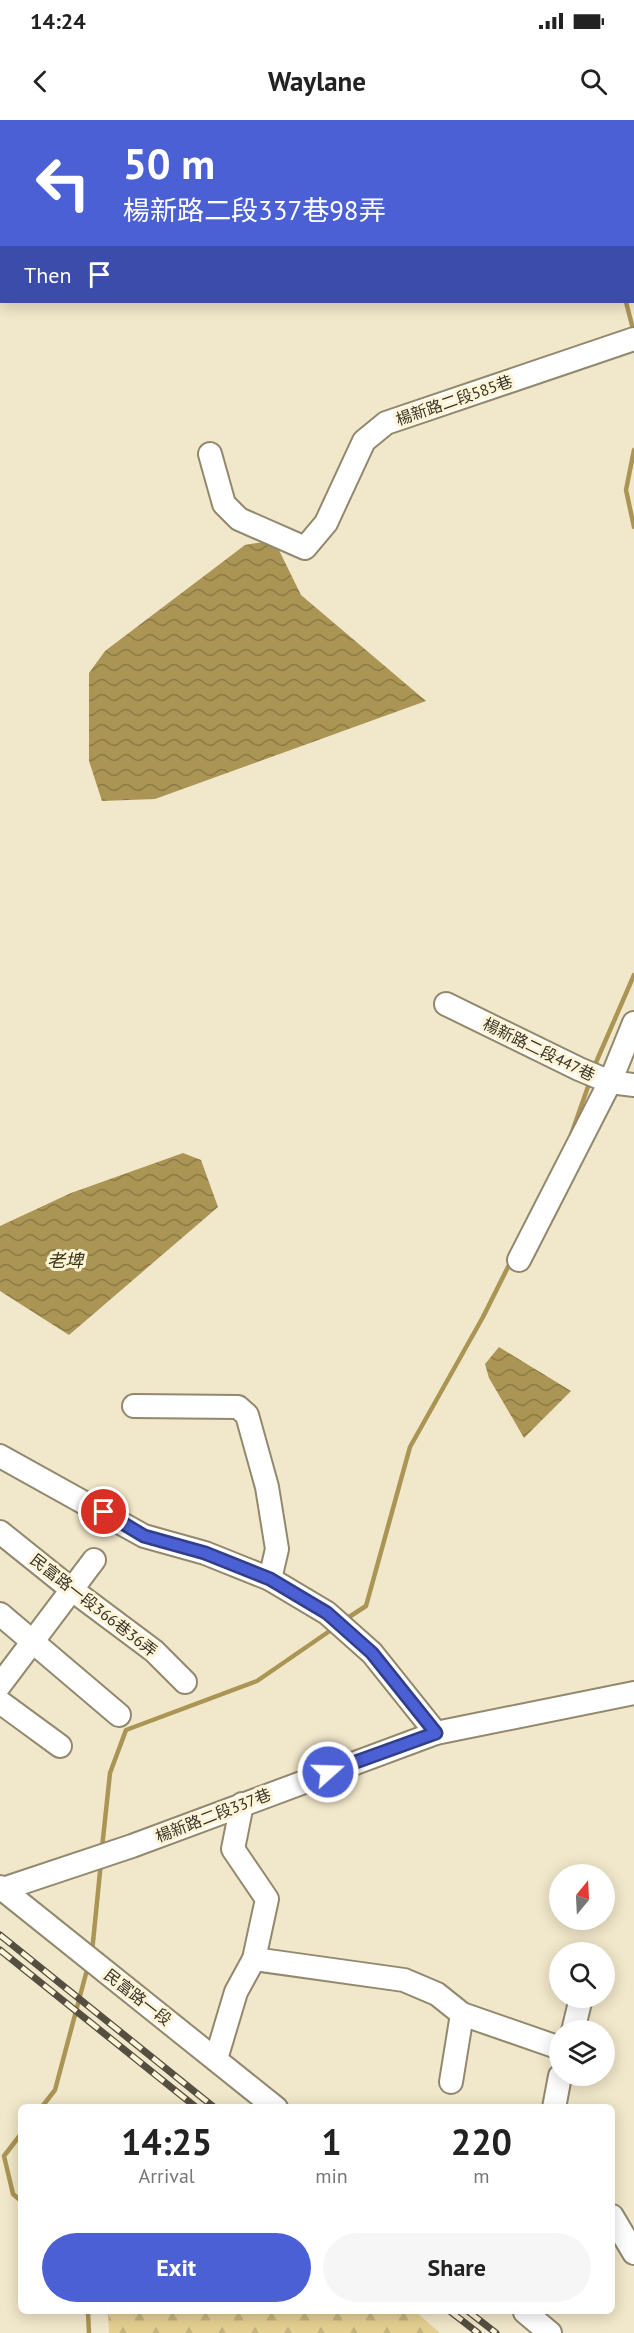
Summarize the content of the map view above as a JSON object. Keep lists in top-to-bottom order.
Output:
{
  "streets": {
    "street": [
      "楊新路二段585巷",
      "楊新路二段447巷",
      "民富路一段366巷36弄",
      "楊新路二段337巷",
      "民富路一段"
    ]
  },
  "crossings": [
    ["楊新路二段337巷", "民富路一段"]
  ],
  "water": ["老埤"],
  "north": "top",
  "page": {
    "status": "14:24",
    "header": "Waylane",
    "turn": ["50 m", "楊新路二段337巷98弄"],
    "then": "Then",
    "eta": [
      "14:25",
      "Arrival",
      "1",
      "min",
      "220",
      "m"
    ],
    "buttons": ["Exit", "Share"]
  }
}
